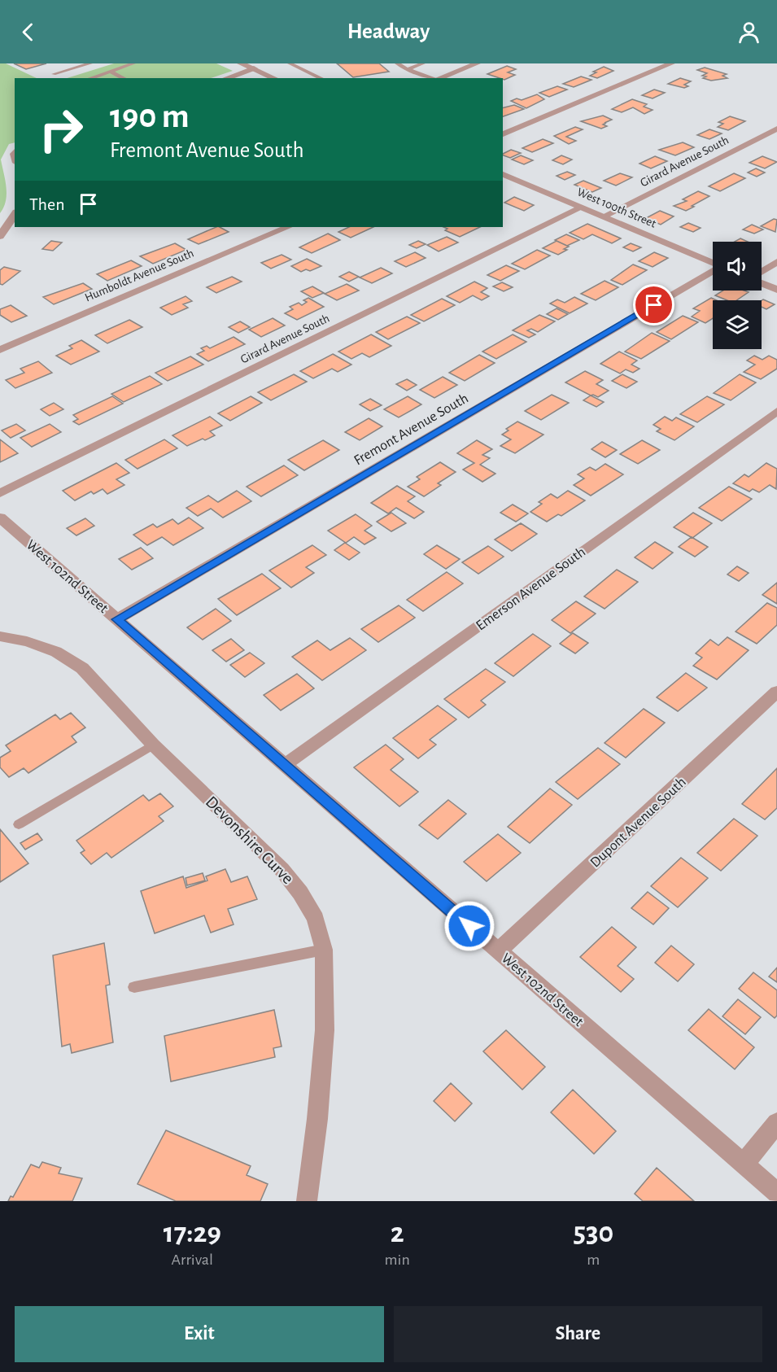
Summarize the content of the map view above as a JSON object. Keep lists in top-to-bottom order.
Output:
{
  "streets": {
    "street": [
      "Girard Avenue South",
      "West 100th Street",
      "Humboldt Avenue South",
      "Fremont Avenue South",
      "West 102nd Street",
      "Emerson Avenue South",
      "Dupont Avenue South",
      "Devonshire Curve"
    ]
  },
  "crossings": [
    ["Girard Avenue South", "West 100th Street"],
    ["Fremont Avenue South", "West 102nd Street"],
    ["West 102nd Street", "Emerson Avenue South"],
    ["West 102nd Street", "Dupont Avenue South"]
  ],
  "page": {
    "header": "Headway",
    "turn": ["190 m", "Fremont Avenue South"],
    "then": "Then",
    "eta": [
      "17:29",
      "Arrival",
      "2",
      "min",
      "530",
      "m"
    ],
    "buttons": ["Exit", "Share"]
  }
}
